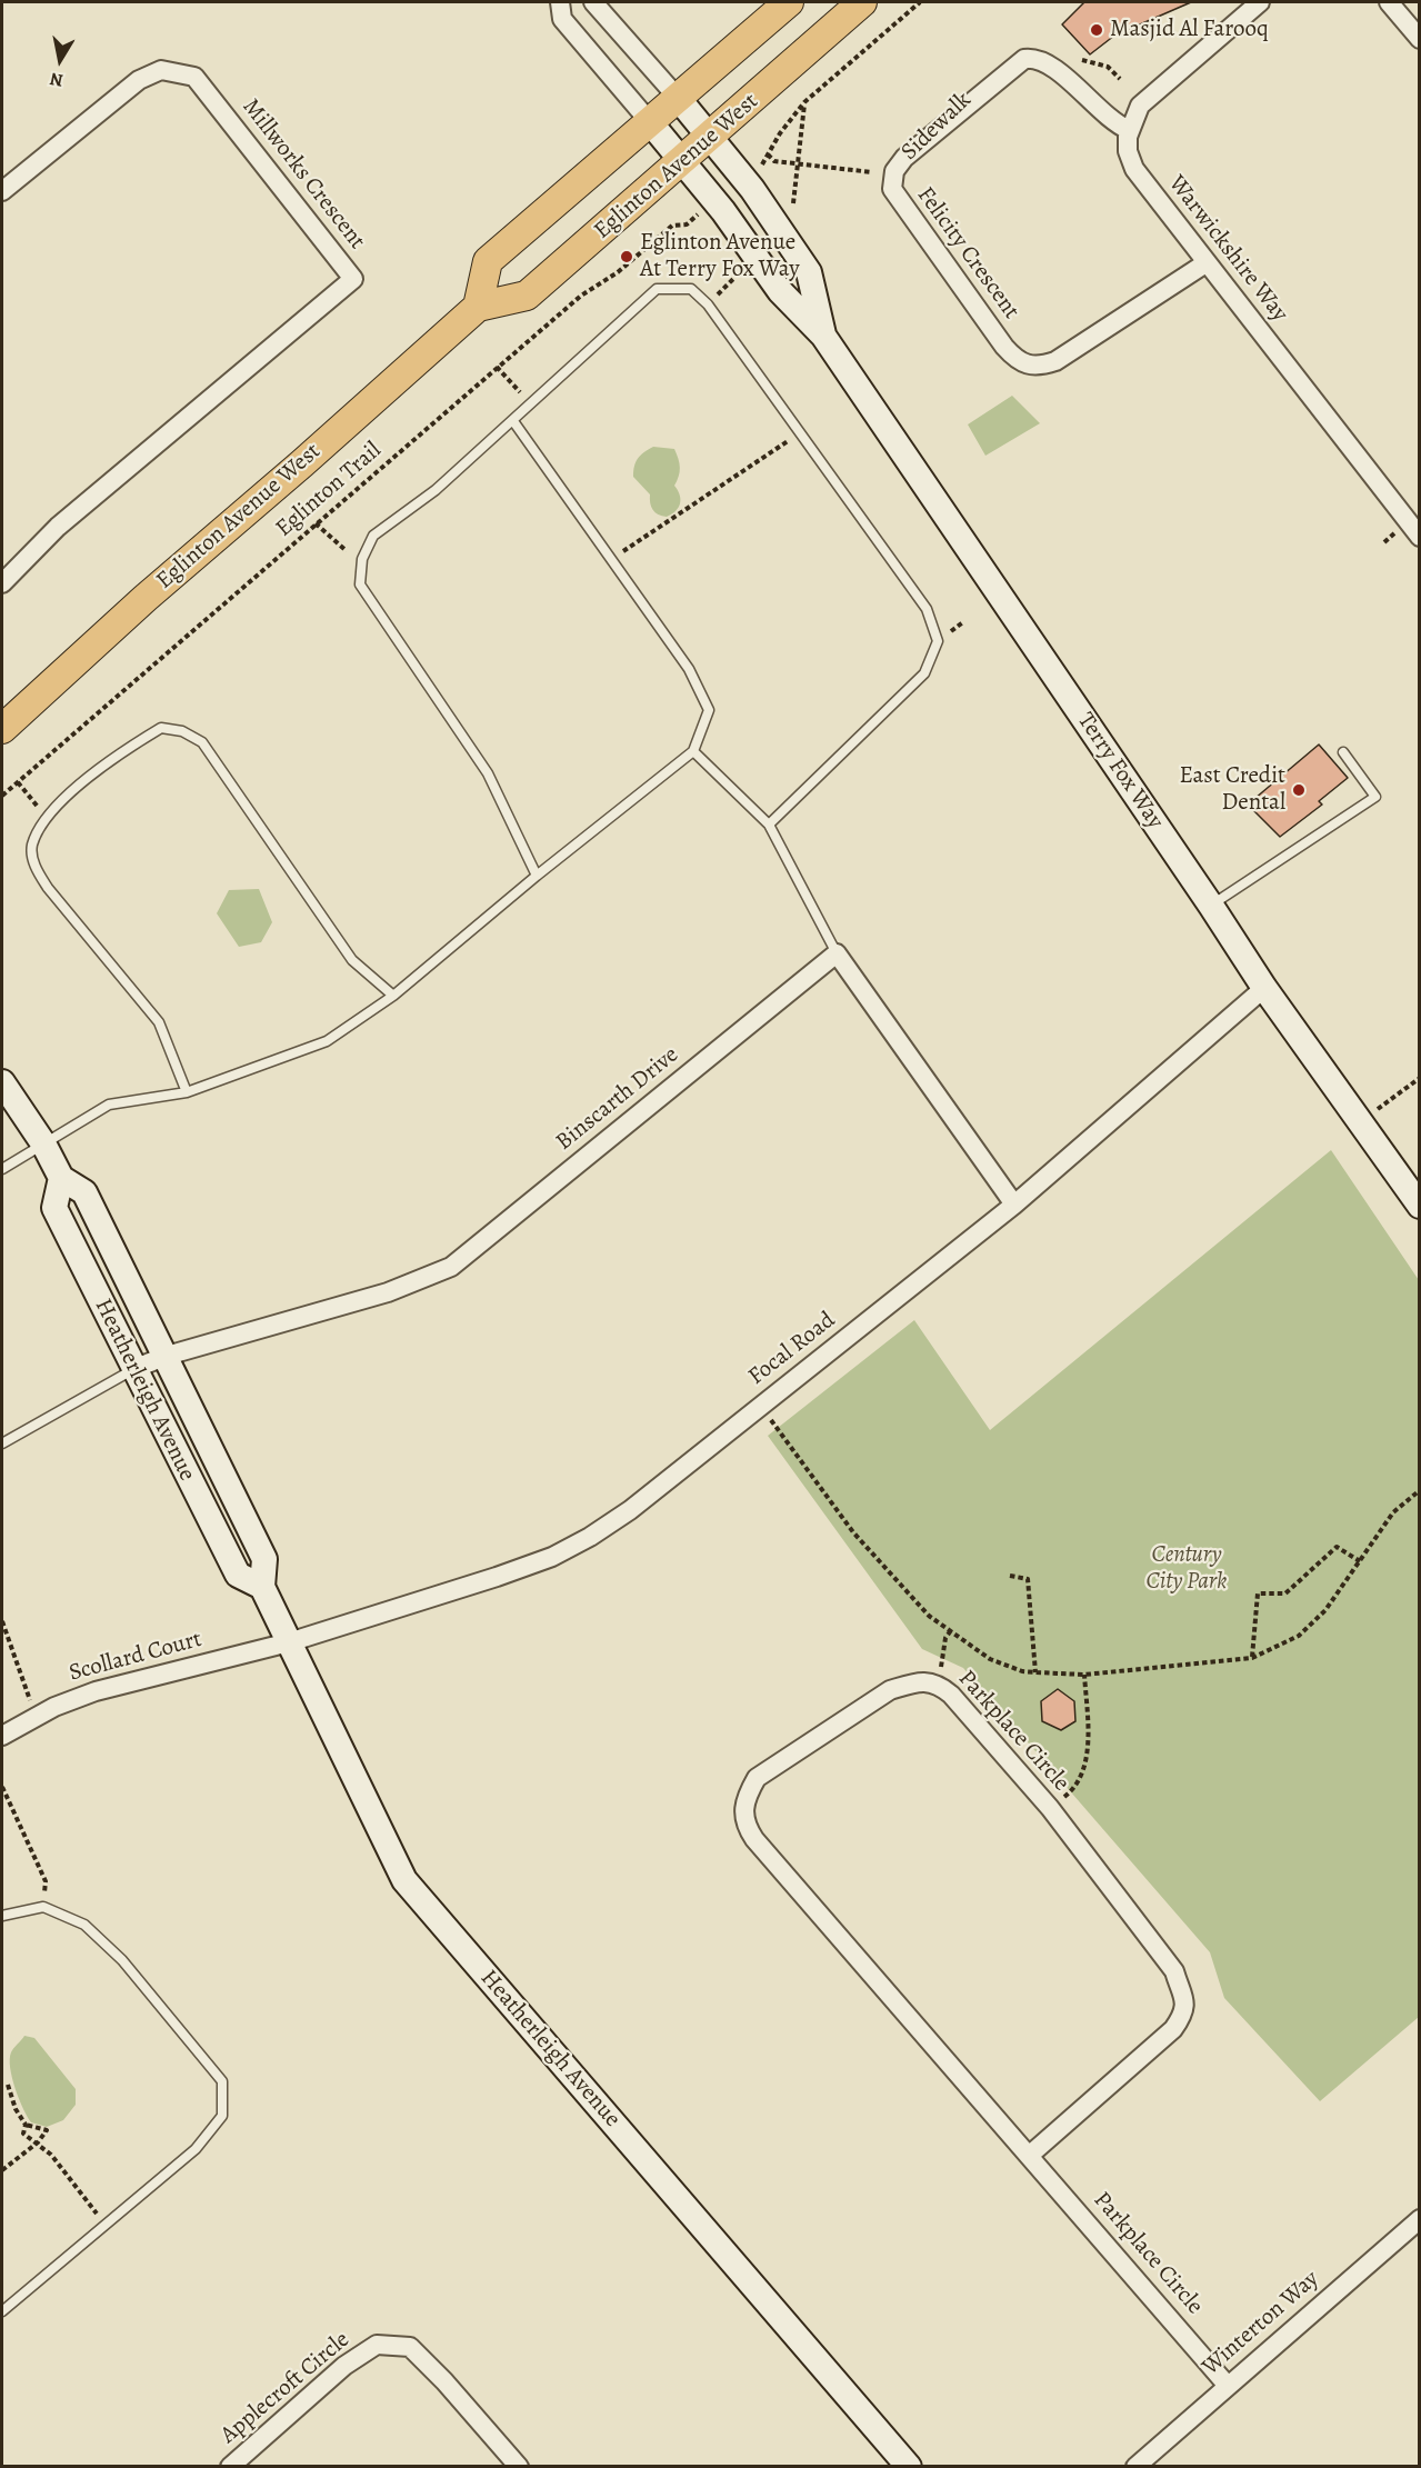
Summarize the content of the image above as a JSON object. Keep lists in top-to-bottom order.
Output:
{
  "streets": {
    "main road": ["Eglinton Avenue West"],
    "street": [
      "Millworks Crescent",
      "Warwickshire Way",
      "Felicity Crescent",
      "Terry Fox Way",
      "Binscarth Drive",
      "Focal Road",
      "Heatherleigh Avenue",
      "Scollard Court",
      "Parkplace Circle",
      "Winterton Way",
      "Applecroft Circle"
    ],
    "path": ["Eglinton Trail"]
  },
  "crossings": [
    ["Eglinton Avenue West", "Terry Fox Way"],
    ["Warwickshire Way", "Felicity Crescent"],
    ["Terry Fox Way", "Focal Road"],
    ["Binscarth Drive", "Heatherleigh Avenue"],
    ["Focal Road", "Heatherleigh Avenue"],
    ["Focal Road", "Scollard Court"],
    ["Heatherleigh Avenue", "Scollard Court"],
    ["Parkplace Circle", "Winterton Way"]
  ],
  "parks": ["Century City Park"],
  "places": ["Masjid Al Farooq", "Eglinton Avenue At Terry Fox Way", "East Credit Dental"],
  "north": "bottom"
}
